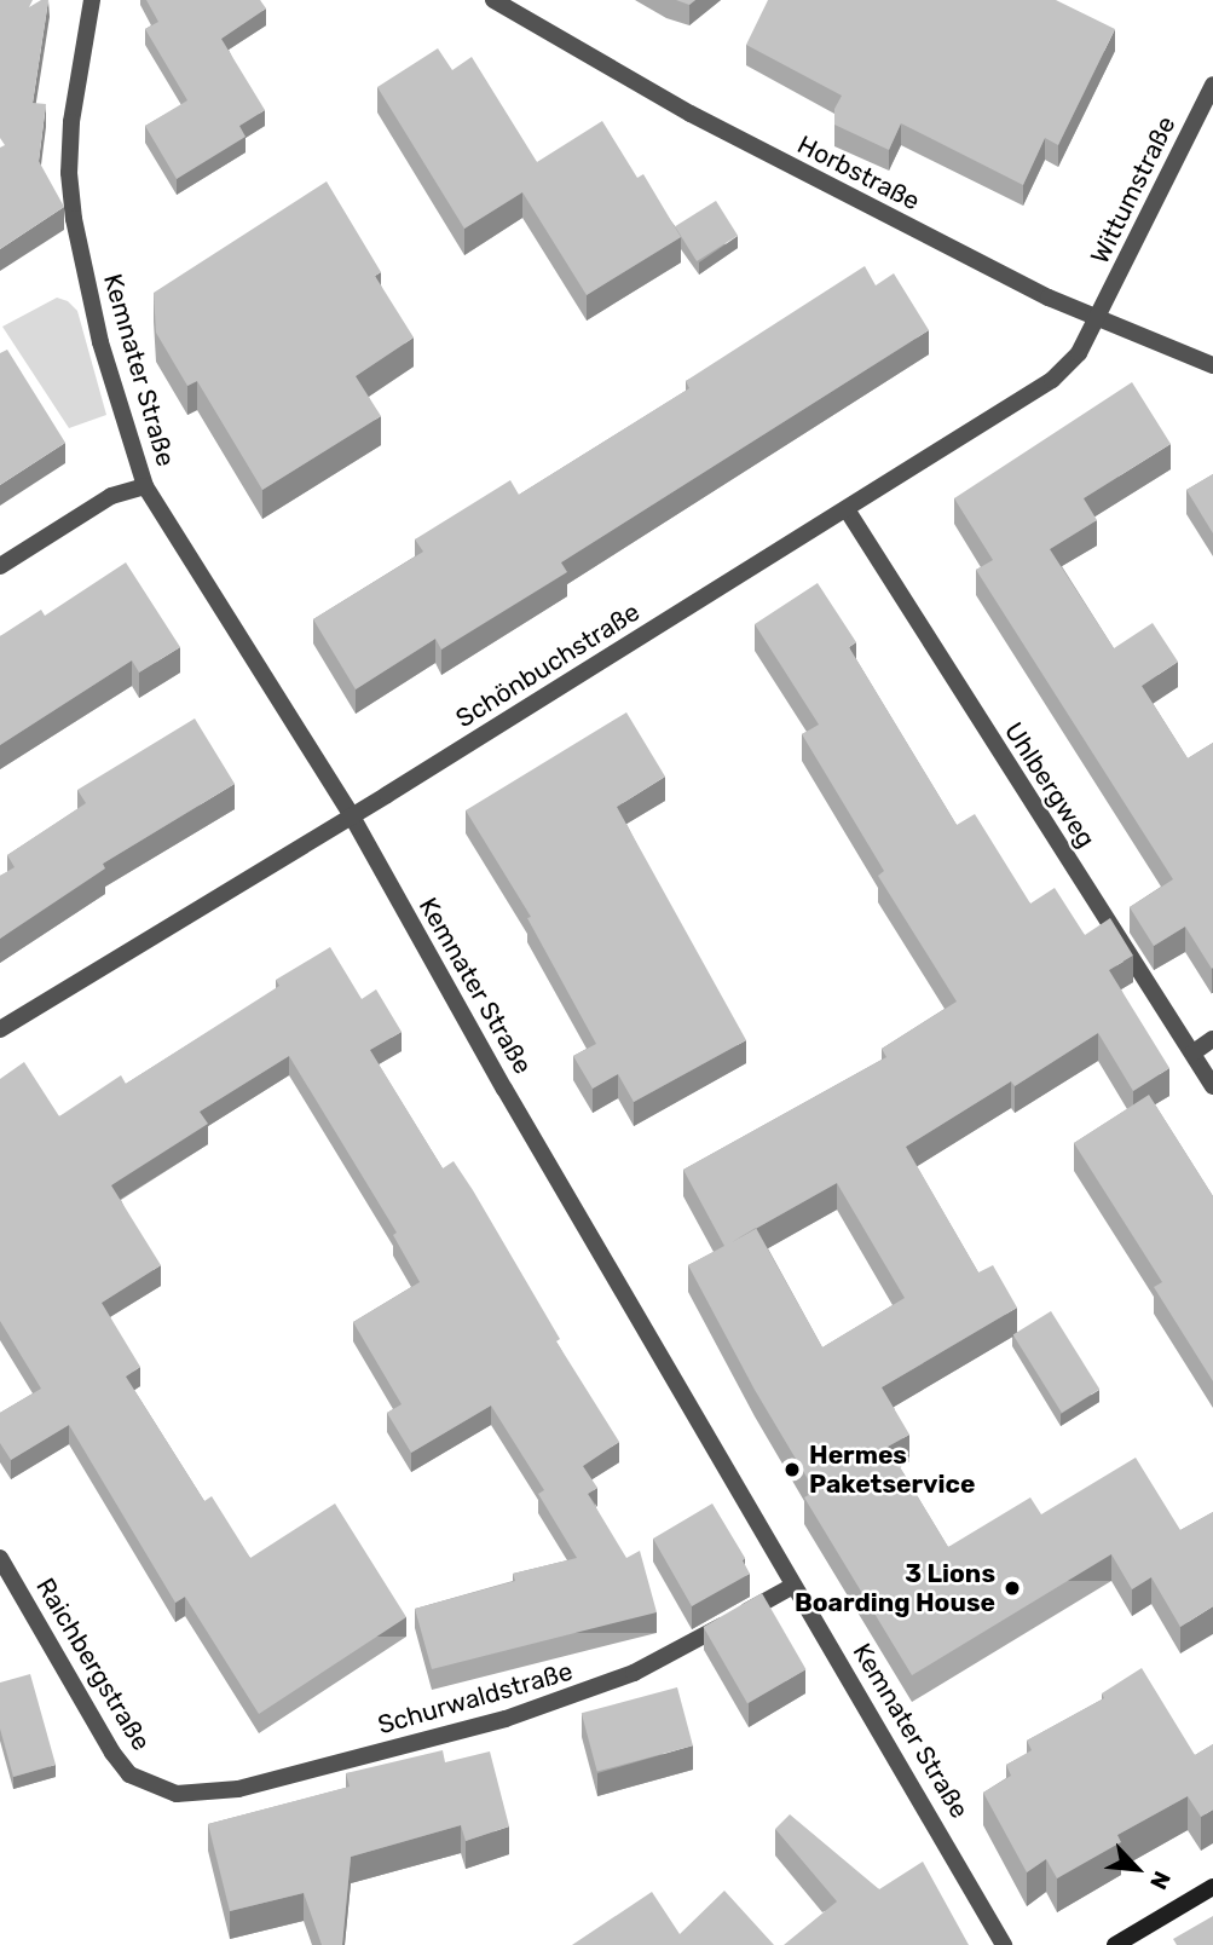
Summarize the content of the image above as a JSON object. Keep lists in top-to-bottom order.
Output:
{
  "streets": {
    "street": [
      "Horbstraße",
      "Wittumstraße",
      "Kemnater Straße",
      "Schönbuchstraße",
      "Uhlbergweg",
      "Raichbergstraße",
      "Schurwaldstraße"
    ]
  },
  "crossings": [
    ["Horbstraße", "Wittumstraße"],
    ["Horbstraße", "Schönbuchstraße"],
    ["Wittumstraße", "Schönbuchstraße"],
    ["Kemnater Straße", "Schönbuchstraße"],
    ["Kemnater Straße", "Schurwaldstraße"],
    ["Schönbuchstraße", "Uhlbergweg"],
    ["Raichbergstraße", "Schurwaldstraße"]
  ],
  "places": ["Hermes Paketservice", "3 Lions Boarding House"],
  "north": "bottom right"
}
